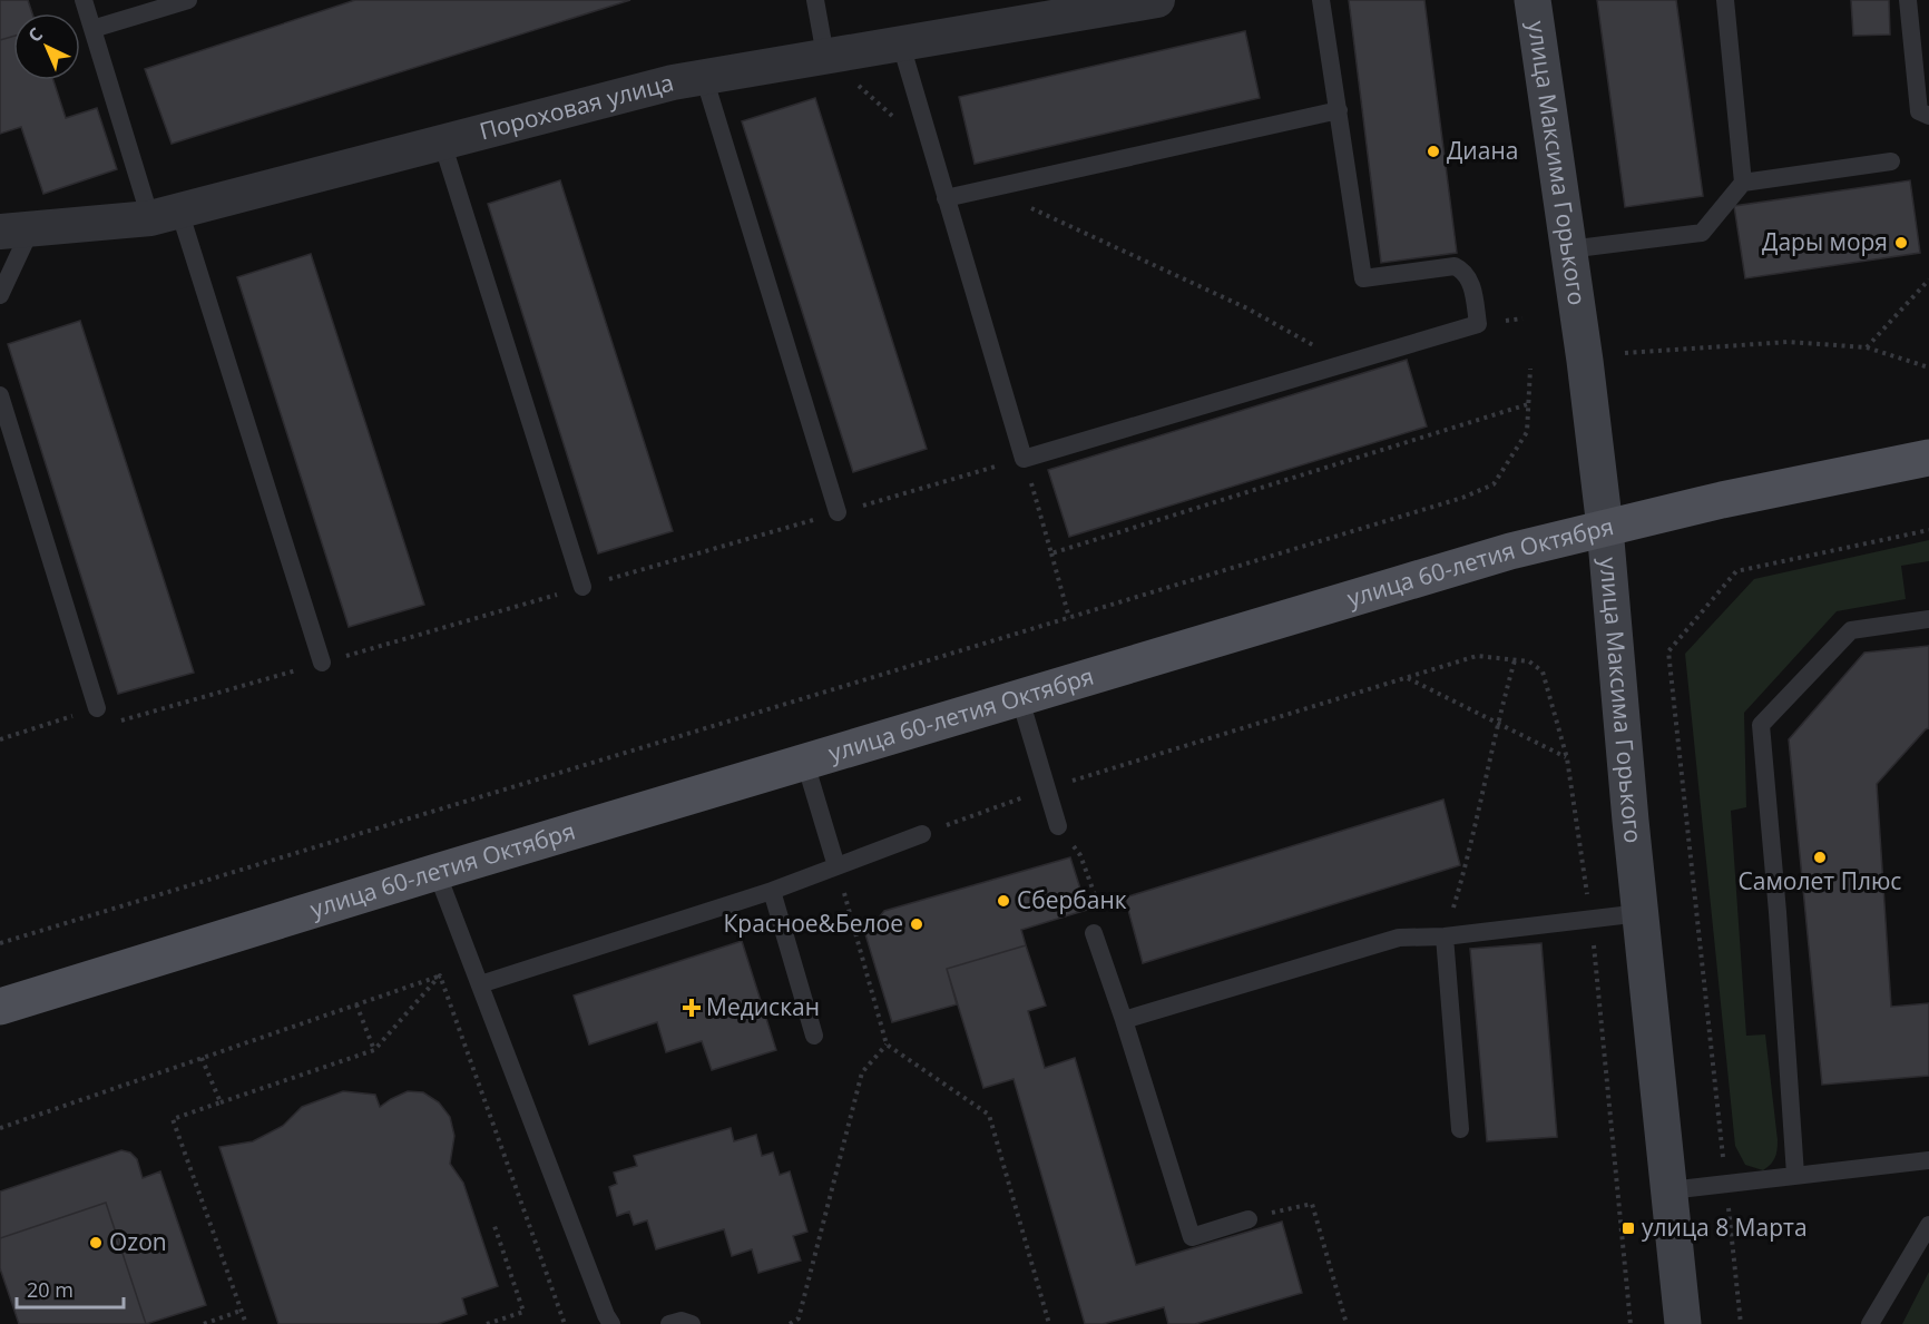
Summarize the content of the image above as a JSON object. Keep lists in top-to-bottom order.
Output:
{
  "streets": {
    "main road": ["улица Максима Горького", "улица 60-летия Октября"],
    "street": ["Пороховая улица"]
  },
  "crossings": [
    ["улица Максима Горького", "улица 60-летия Октября"]
  ],
  "places": {
    "other": [
      "Диана",
      "Дары моря",
      "Самолет Плюс",
      "Сбербанк",
      "Красное&Белое",
      "Ozon"
    ],
    "health": ["Медискан"],
    "transit": ["улица 8 Марта"]
  },
  "scale_bar": "20 m",
  "north": "top left"
}
